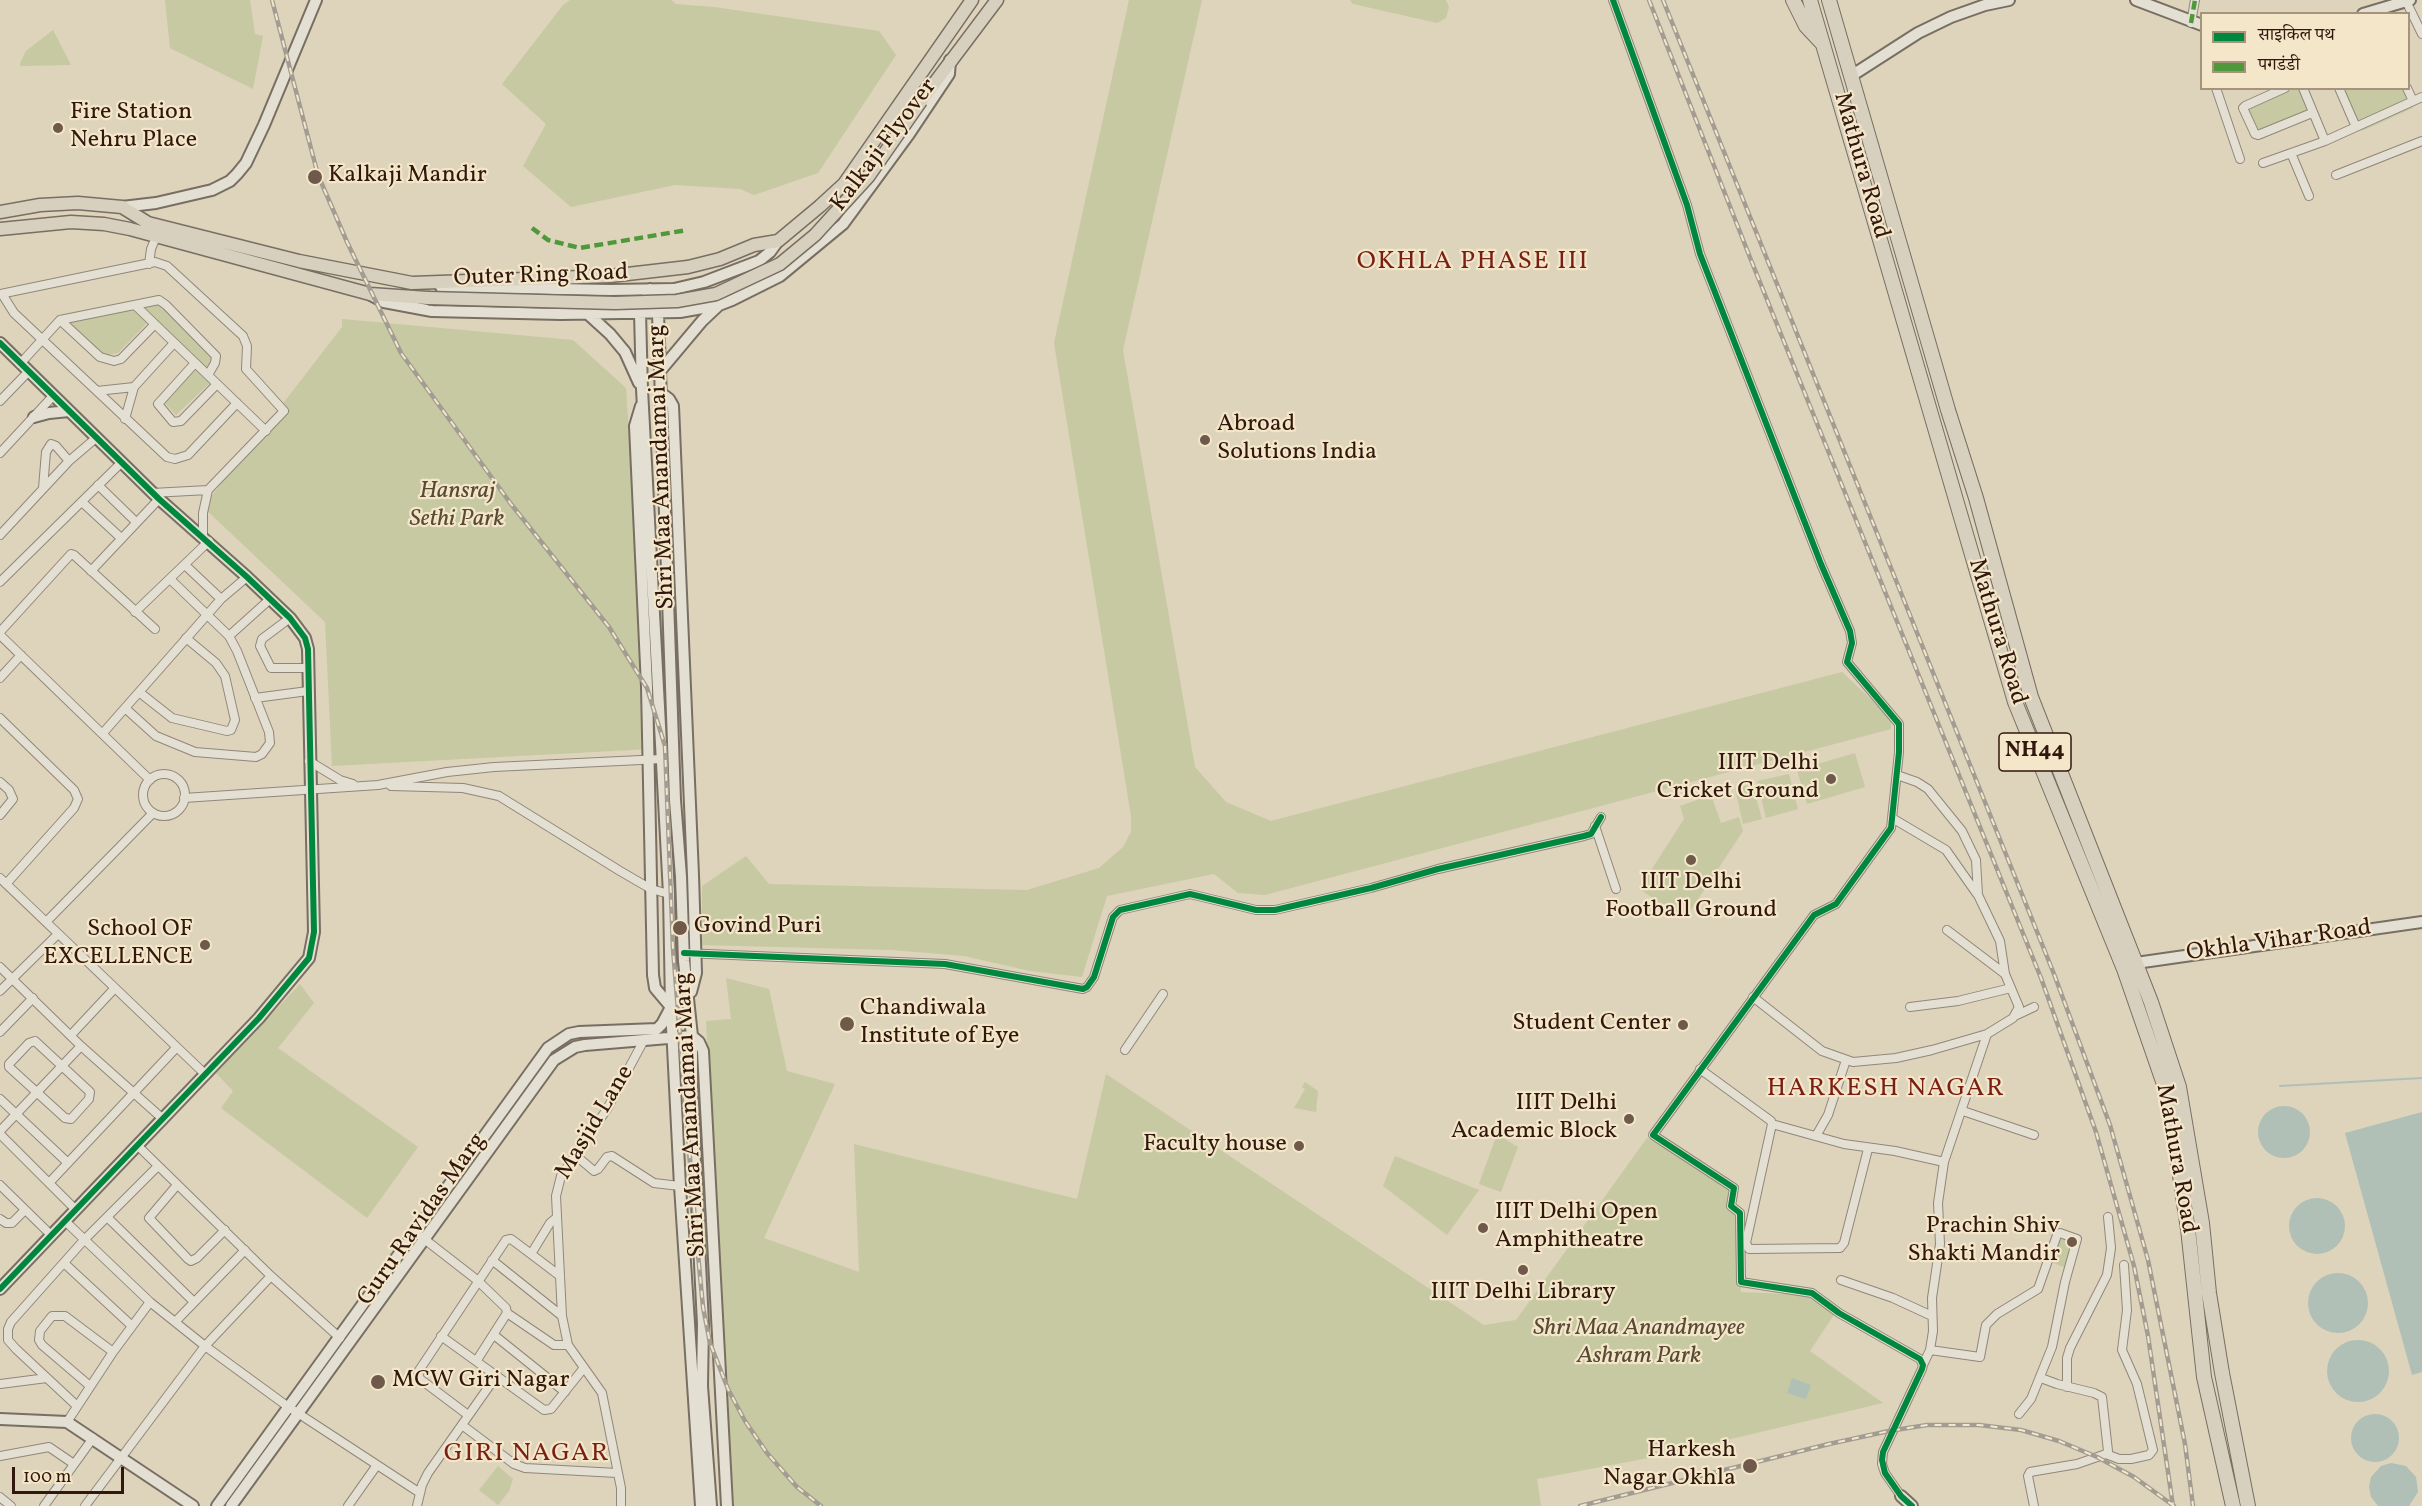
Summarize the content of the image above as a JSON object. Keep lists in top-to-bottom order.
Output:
{
  "streets": {
    "highway": ["Mathura Road", "NH44"],
    "main road": [
      "Kalkaji Flyover",
      "Outer Ring Road",
      "Shri Maa Anandamai Marg",
      "Okhla Vihar Road",
      "Guru Ravidas Marg"
    ],
    "street": ["Masjid Lane"]
  },
  "crossings": [
    ["Mathura Road", "Okhla Vihar Road"],
    ["Shri Maa Anandamai Marg", "Guru Ravidas Marg"],
    ["Masjid Lane", "Guru Ravidas Marg"]
  ],
  "districts": ["OKHLA PHASE III", "HARKESH NAGAR", "GIRI NAGAR"],
  "parks": ["Hansraj Sethi Park", "Shri Maa Anandmayee Ashram Park"],
  "places": [
    "Fire Station Nehru Place",
    "Kalkaji Mandir",
    "Abroad Solutions India",
    "IIIT Delhi Cricket Ground",
    "IIIT Delhi Football Ground",
    "Govind Puri",
    "School OF EXCELLENCE",
    "Chandiwala Institute of Eye",
    "Student Center",
    "IIIT Delhi Academic Block",
    "Faculty house",
    "IIIT Delhi Open Amphitheatre",
    "Prachin Shiv Shakti Mandir",
    "IIIT Delhi Library",
    "MCW Giri Nagar",
    "Harkesh Nagar Okhla"
  ],
  "legend": ["साइकिल पथ", "पगडंडी"],
  "scale_bar": "100 m"
}
